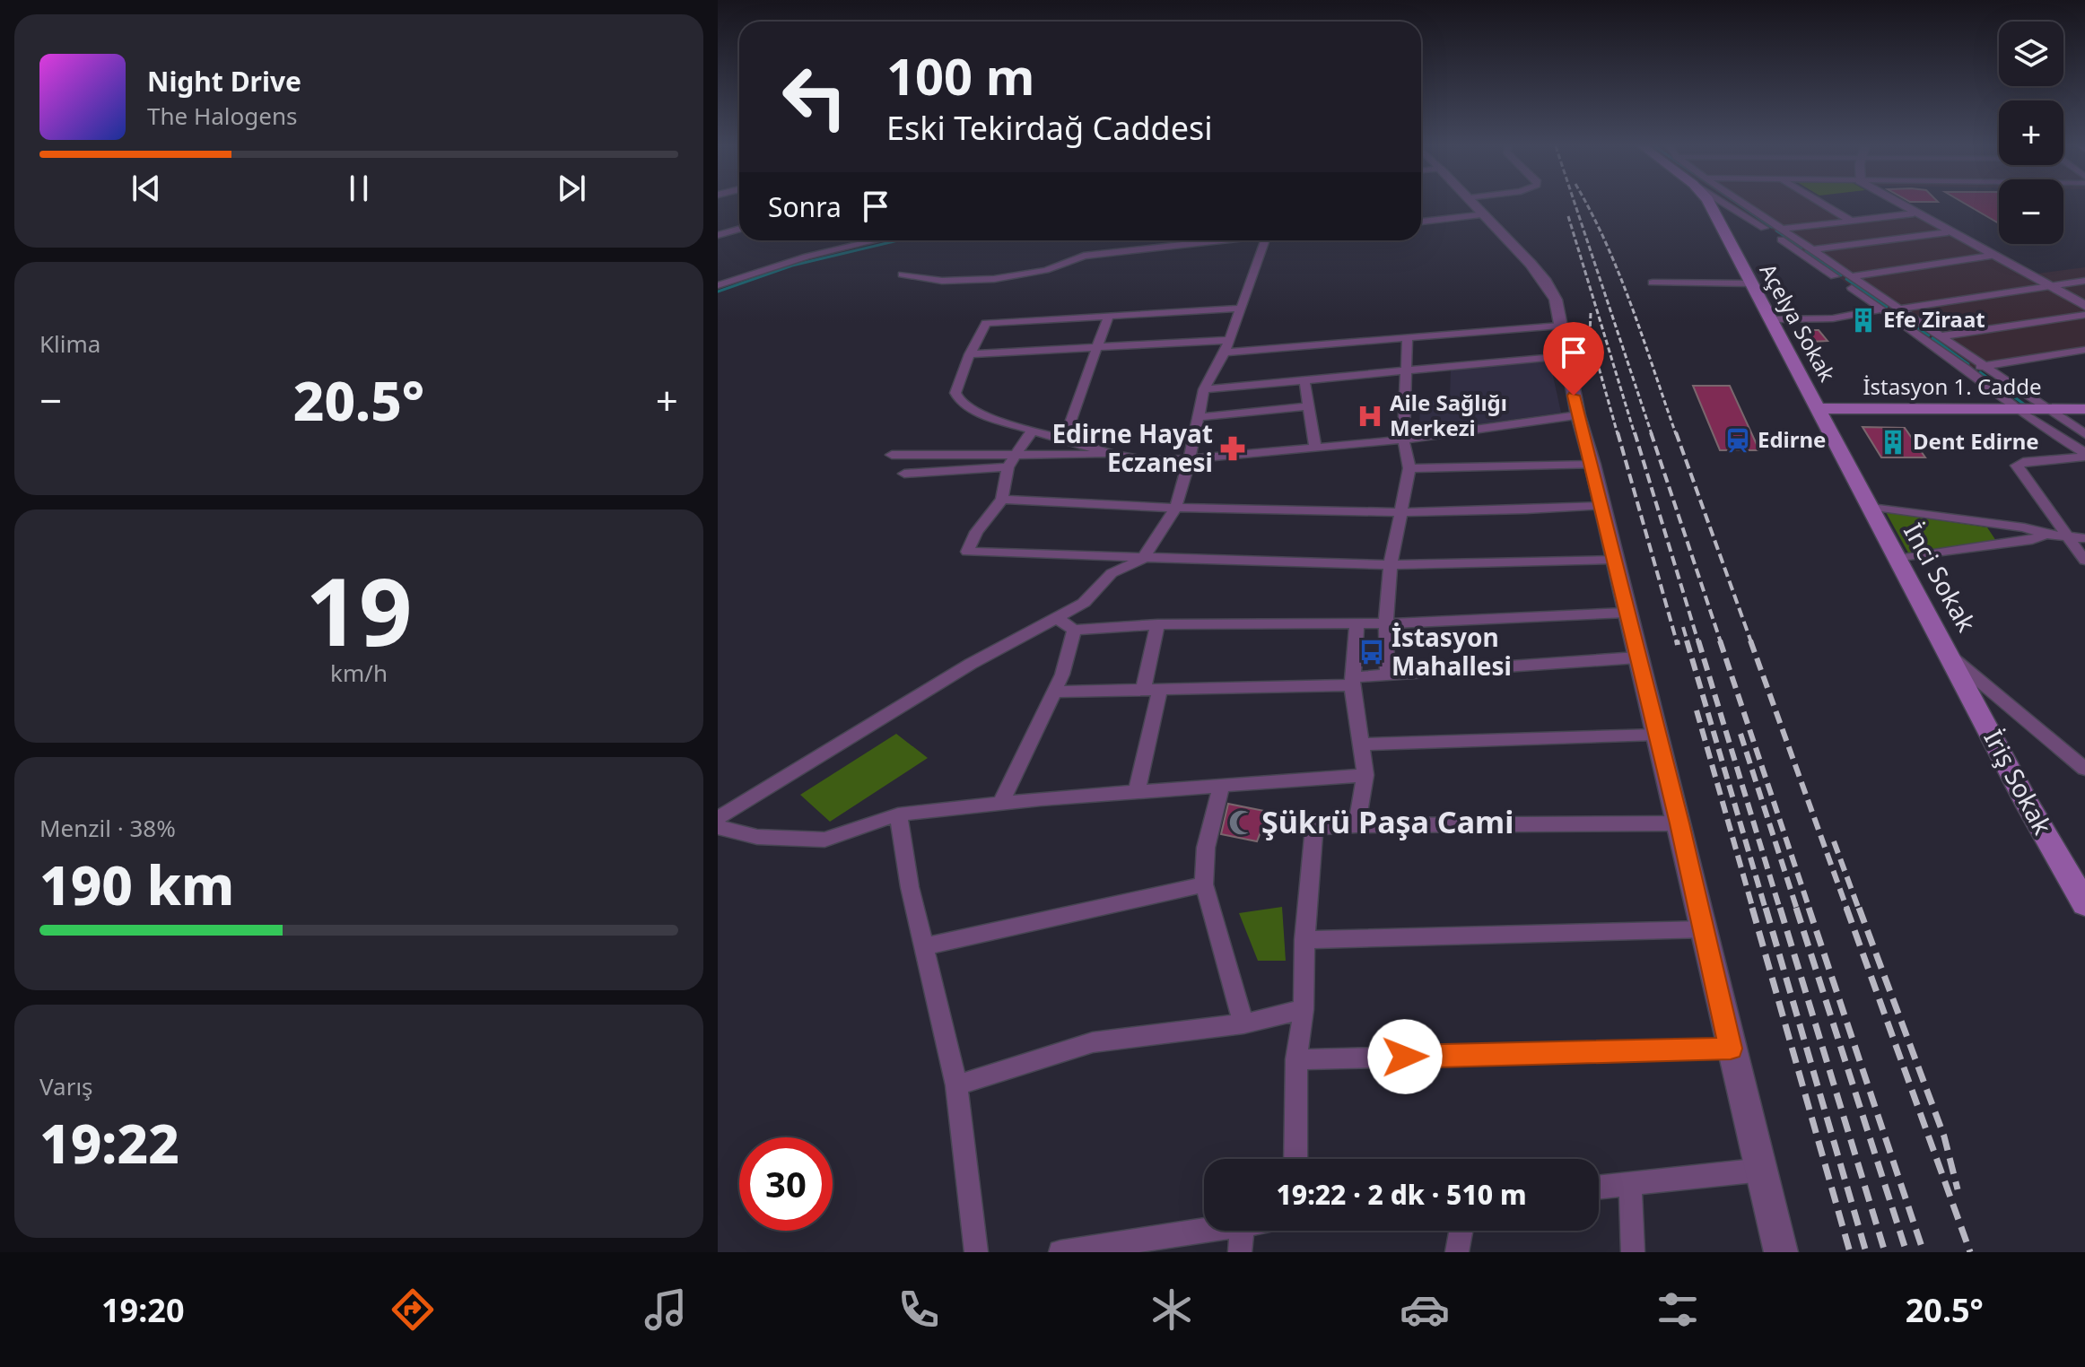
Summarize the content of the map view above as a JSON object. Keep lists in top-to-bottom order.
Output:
{
  "streets": {
    "main road": [
      "Açelya Sokak",
      "İstasyon 1. Cadde",
      "İnci Sokak",
      "İriş Sokak"
    ]
  },
  "crossings": [
    ["Açelya Sokak", "İstasyon 1. Cadde"],
    ["Açelya Sokak", "İnci Sokak"],
    ["İstasyon 1. Cadde", "İnci Sokak"],
    ["İnci Sokak", "İriş Sokak"]
  ],
  "places": {
    "building": ["Efe Ziraat", "Dent Edirne"],
    "hospital": ["Aile Sağlığı Merkezi"],
    "station": ["Edirne"],
    "pharmacy": ["Edirne Hayat Eczanesi"],
    "bus stop": ["İstasyon Mahallesi"],
    "mosque": ["Şükrü Paşa Cami"]
  },
  "page": {
    "map_buttons": ["+", "−"],
    "turn": ["100 m", "Eski Tekirdağ Caddesi"],
    "song": ["Night Drive", "The Halogens"],
    "then": "Sonra",
    "tile": [
      "Klima",
      ["19", "km/h"],
      ["Menzil · 38%", "190 km"],
      ["Varış", "19:22"]
    ],
    "heat": ["−", "20.5°", "+"],
    "limit": "30",
    "trip": "19:22 · 2 dk · 510 m",
    "tabs": ["19:20", "20.5°"]
  }
}
